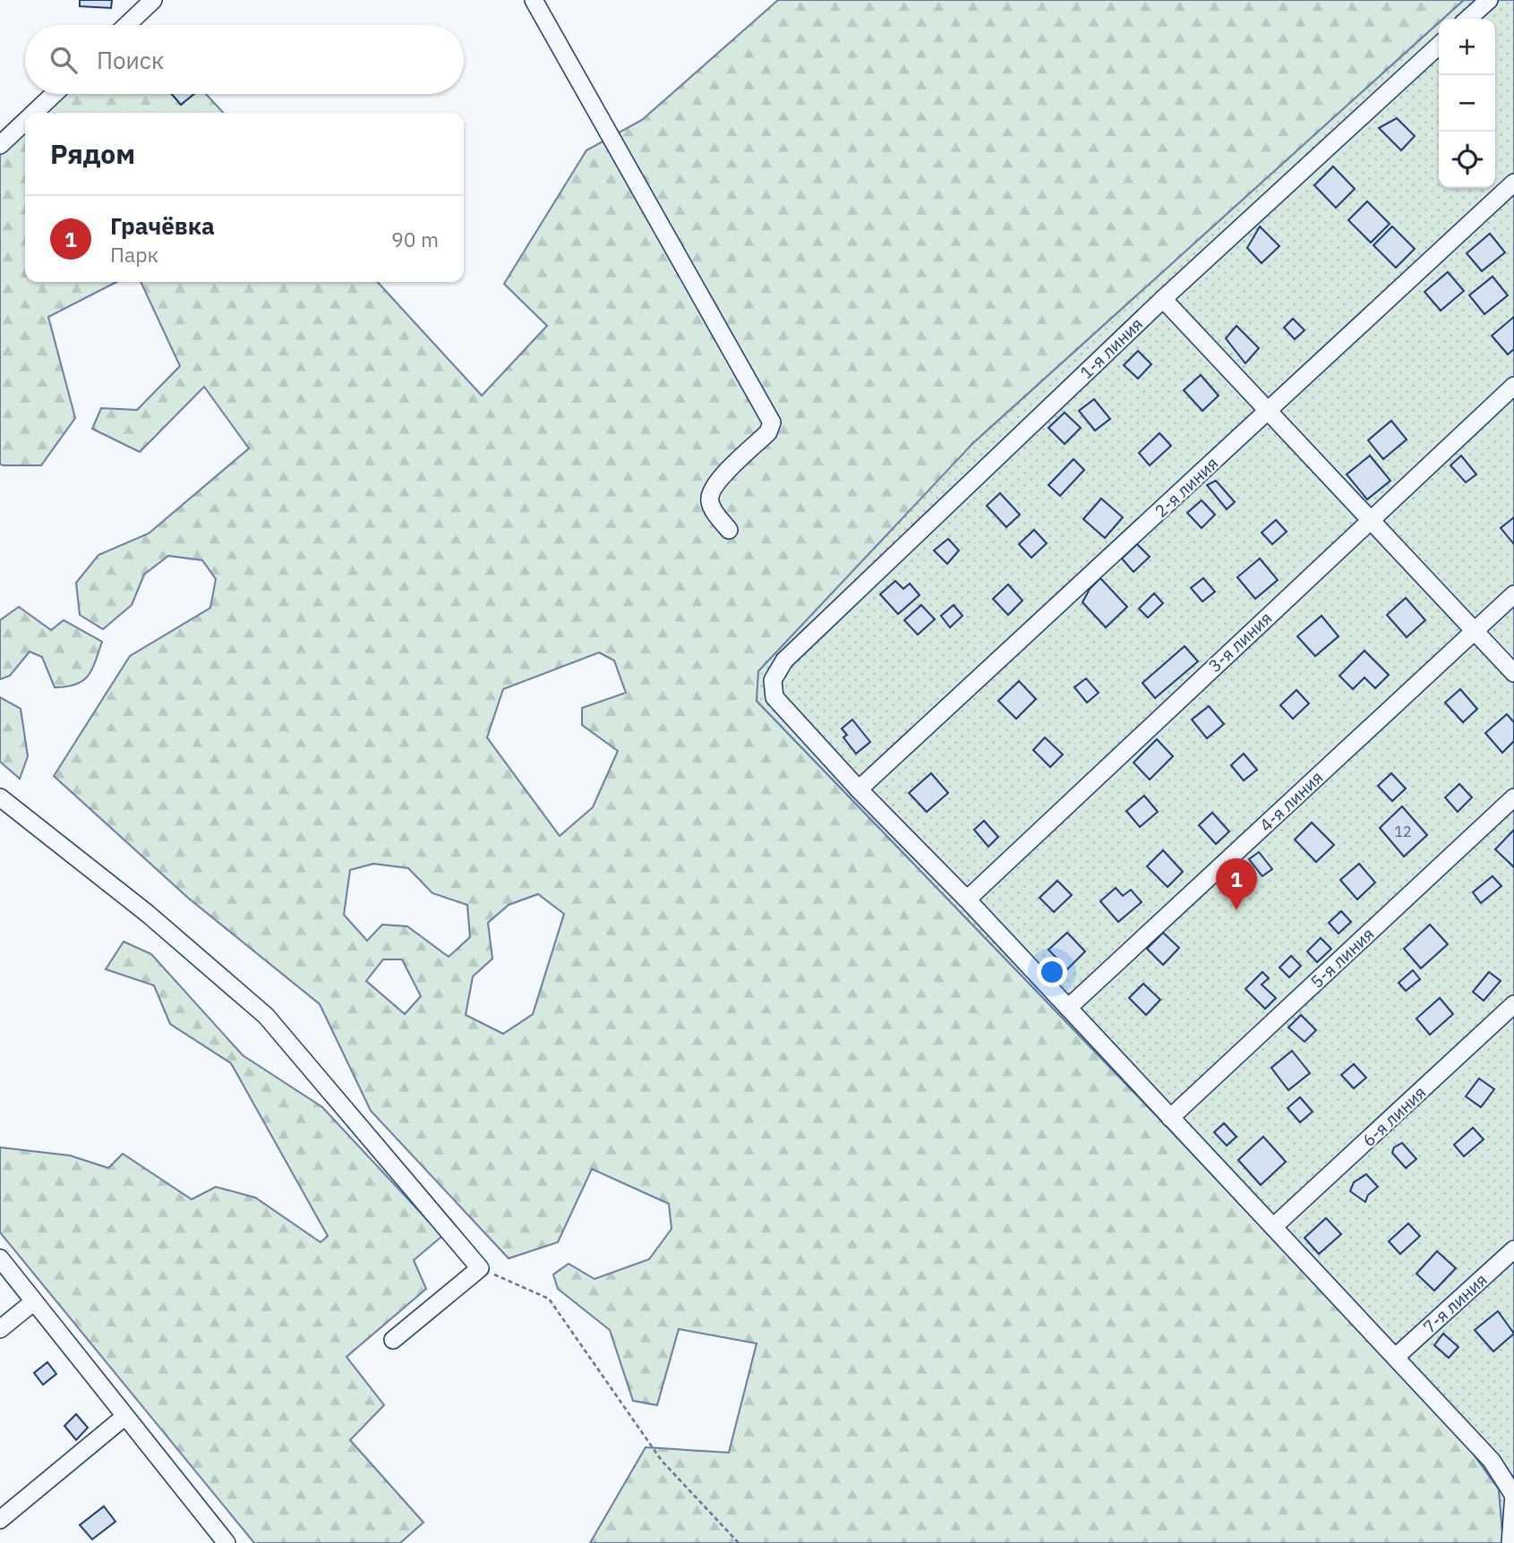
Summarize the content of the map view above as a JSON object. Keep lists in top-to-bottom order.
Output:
{
  "streets": {
    "street": [
      "1-я линия",
      "2-я линия",
      "3-я линия",
      "4-я линия",
      "5-я линия",
      "6-я линия",
      "7-я линия"
    ]
  },
  "crossings": [
    ["1-я линия", "2-я линия"]
  ],
  "house_numbers": ["12"],
  "page": {
    "map_buttons": ["+", "−"],
    "search": "Поиск",
    "heading": "Рядом",
    "list": [
      {
        "mark": "1",
        "name": "Грачёвка",
        "note": "Парк",
        "value": "90 m"
      }
    ],
    "pins": "1"
  }
}
